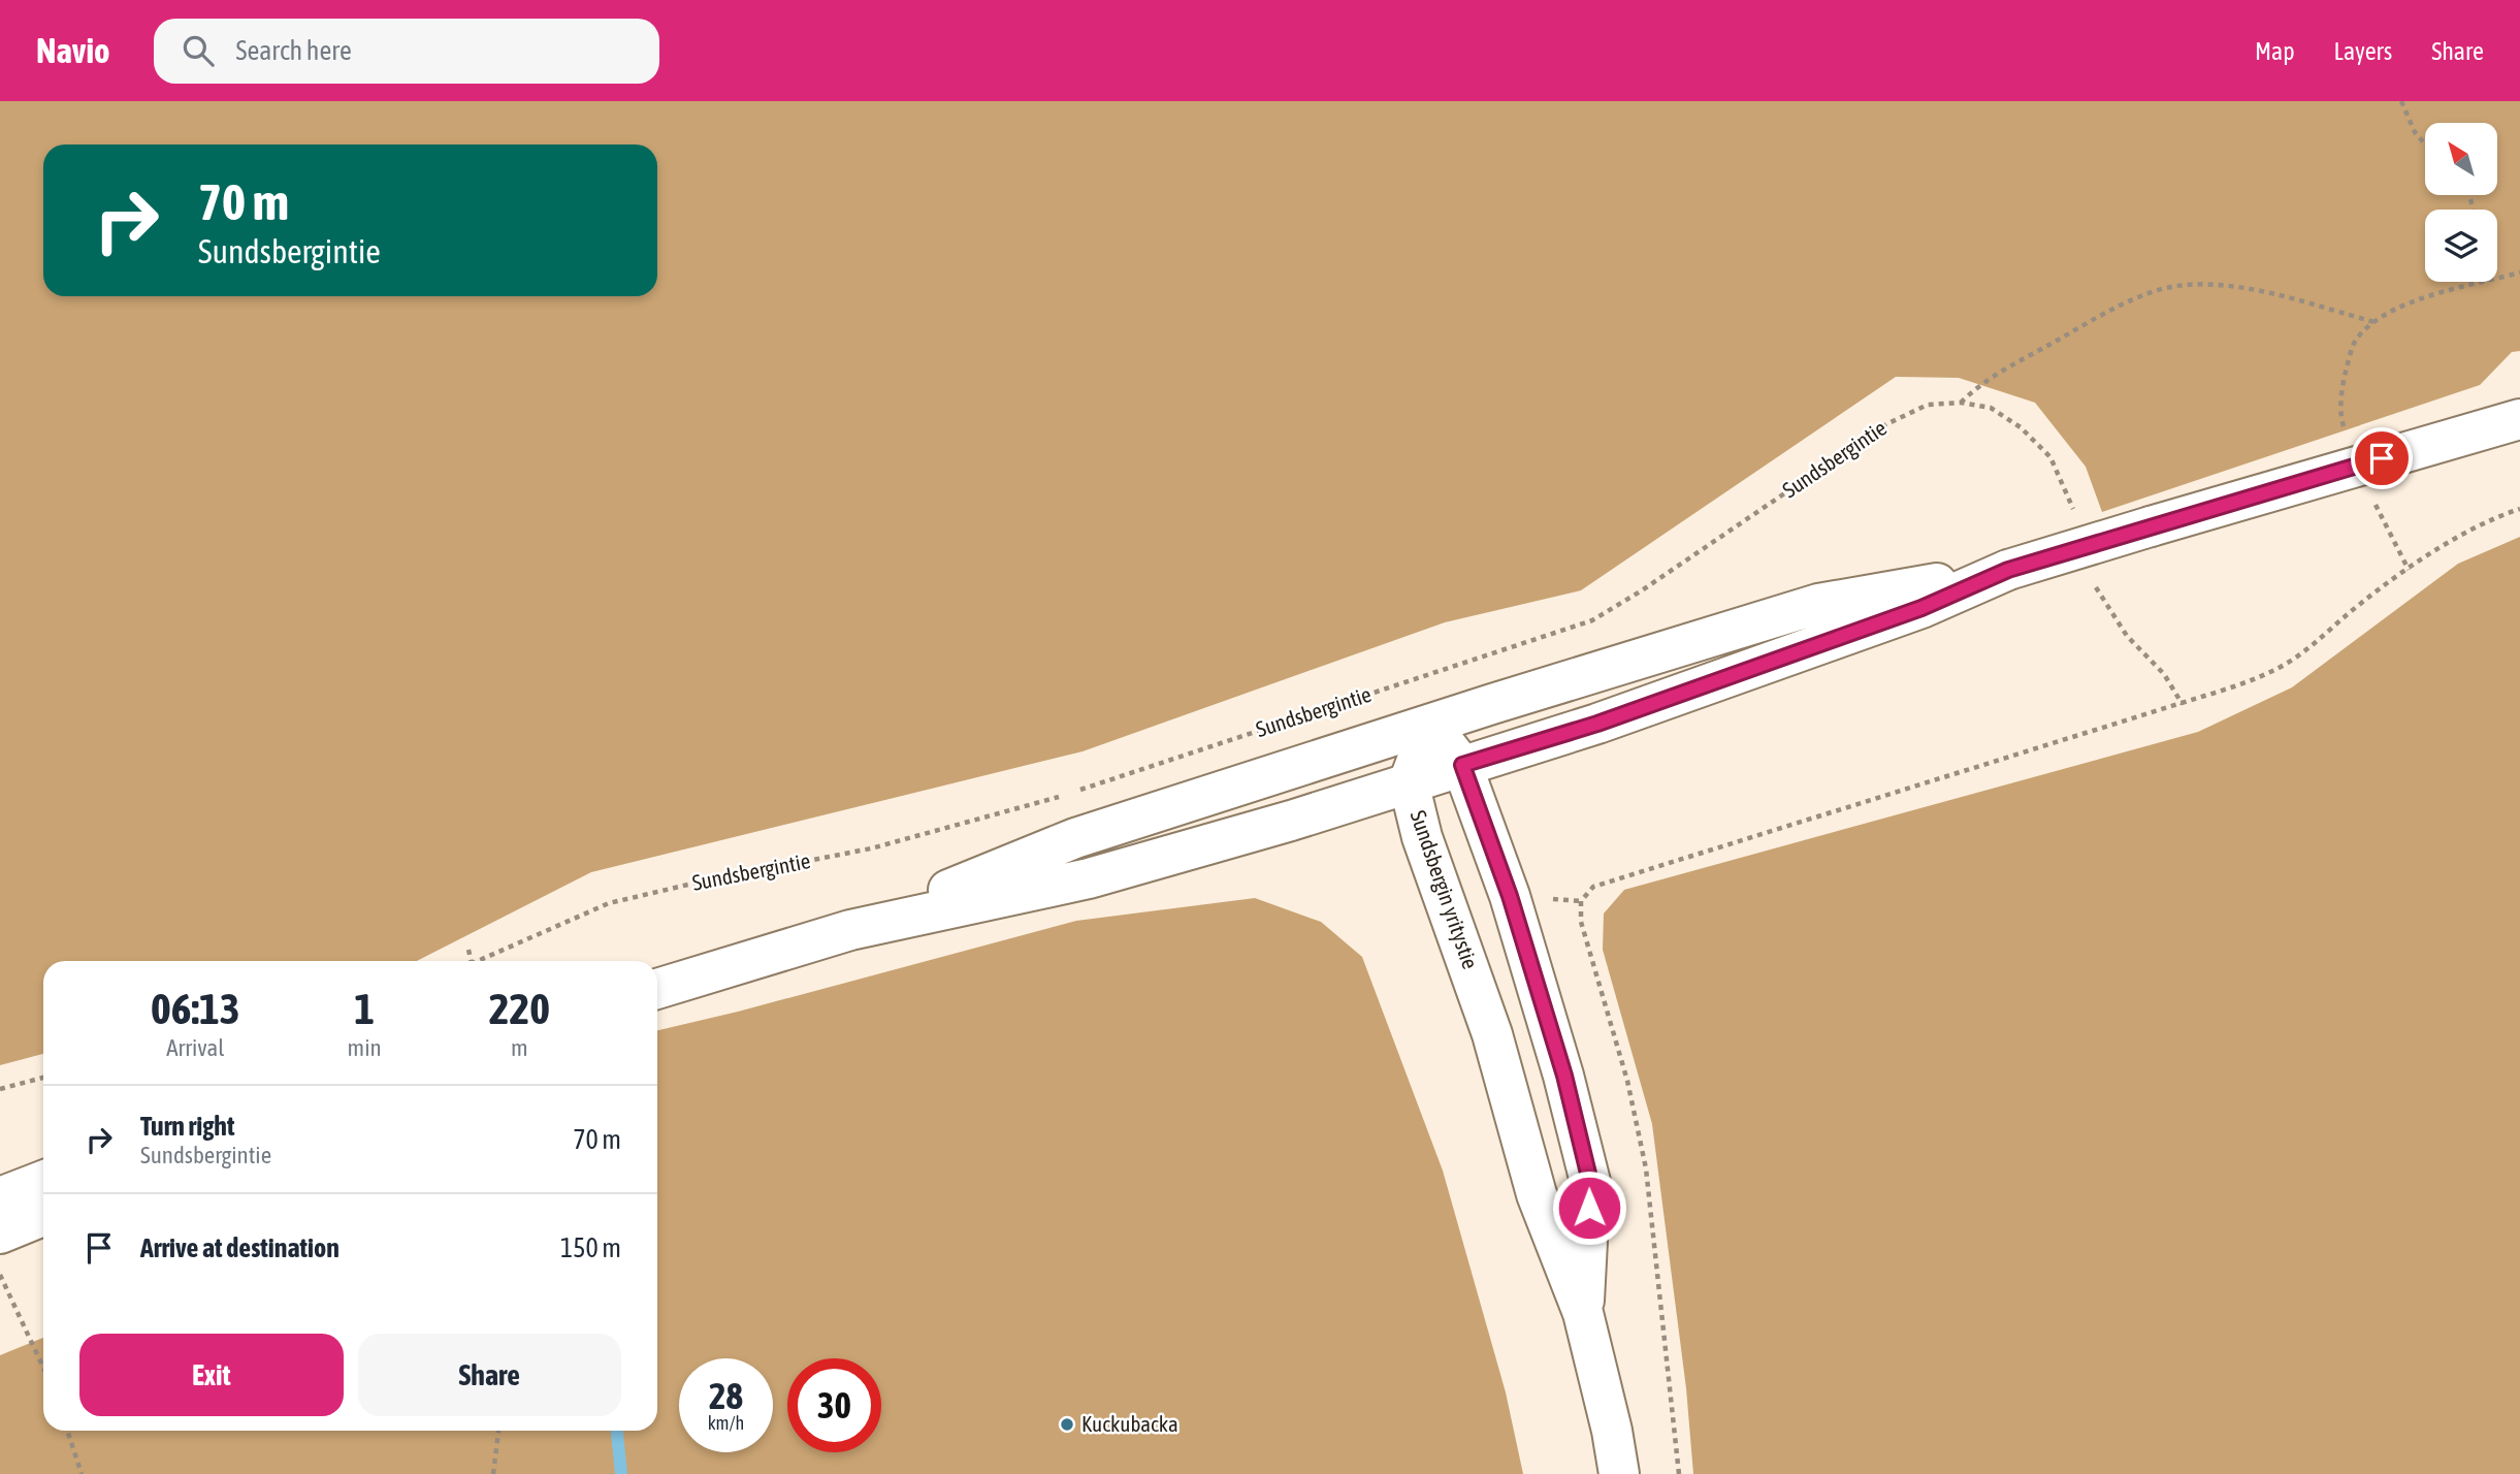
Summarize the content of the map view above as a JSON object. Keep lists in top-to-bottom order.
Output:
{
  "streets": {
    "main road": ["Sundsbergin yritystie"],
    "path": ["Sundsbergintie"]
  },
  "places": ["Kuckubacka"],
  "north": "top left",
  "page": {
    "header": "Navio",
    "search": "Search here",
    "nav": ["Map", "Layers", "Share"],
    "turn": ["70 m", "Sundsbergintie"],
    "eta": [
      "06:13",
      "Arrival",
      "1",
      "min",
      "220",
      "m"
    ],
    "list": [
      {
        "name": "Turn right",
        "note": "Sundsbergintie",
        "value": "70 m"
      },
      {
        "name": "Arrive at destination",
        "value": "150 m"
      }
    ],
    "buttons": ["Exit", "Share"],
    "speed": "28 km/h",
    "limit": "30"
  }
}
